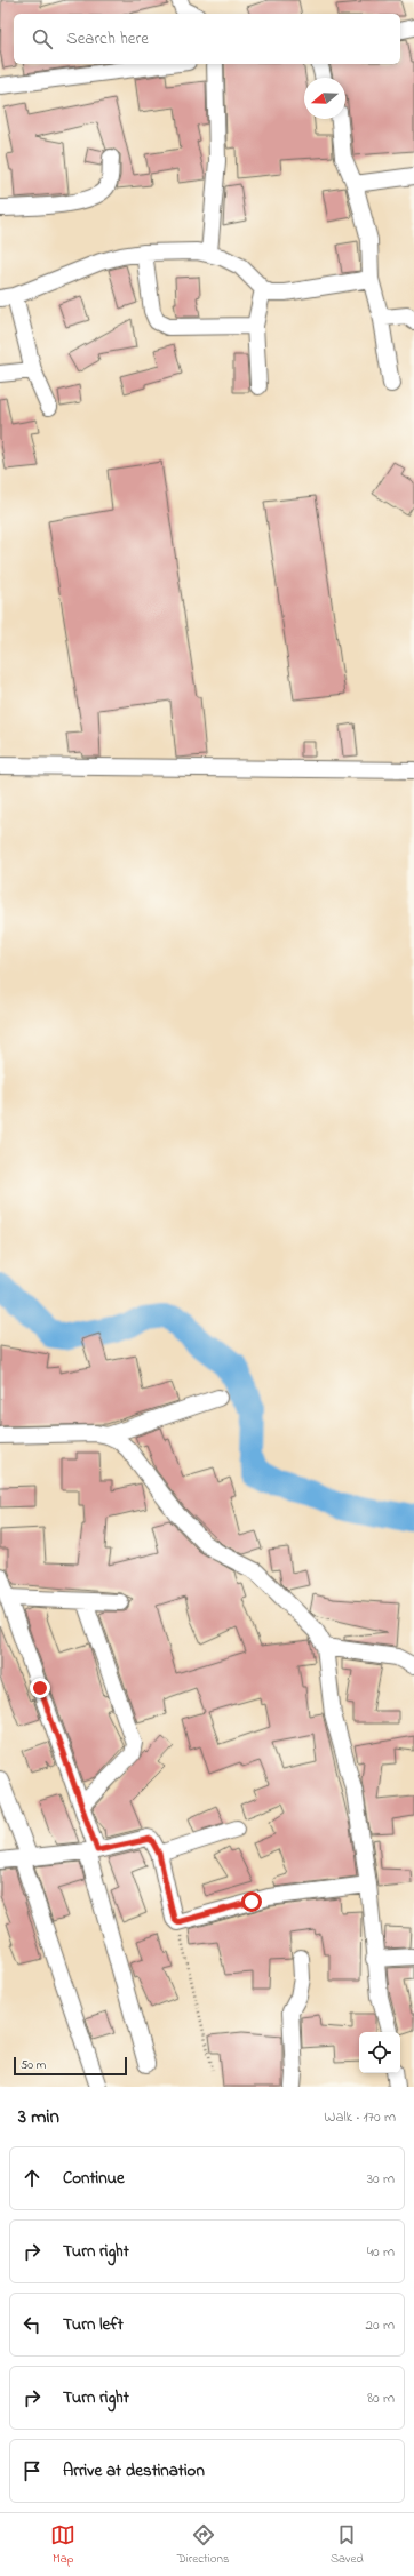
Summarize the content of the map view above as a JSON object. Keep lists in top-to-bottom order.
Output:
{
  "scale_bar": "50 m",
  "north": "left",
  "page": {
    "search": "Search here",
    "scale": "50 m",
    "heading": ["3 min", "Walk · 170 m"],
    "list": [
      ["Continue", "30 m"],
      ["Turn right", "40 m"],
      ["Turn left", "20 m"],
      ["Turn right", "80 m"],
      "Arrive at destination"
    ],
    "nav": ["Map", "Directions", "Saved"]
  }
}
